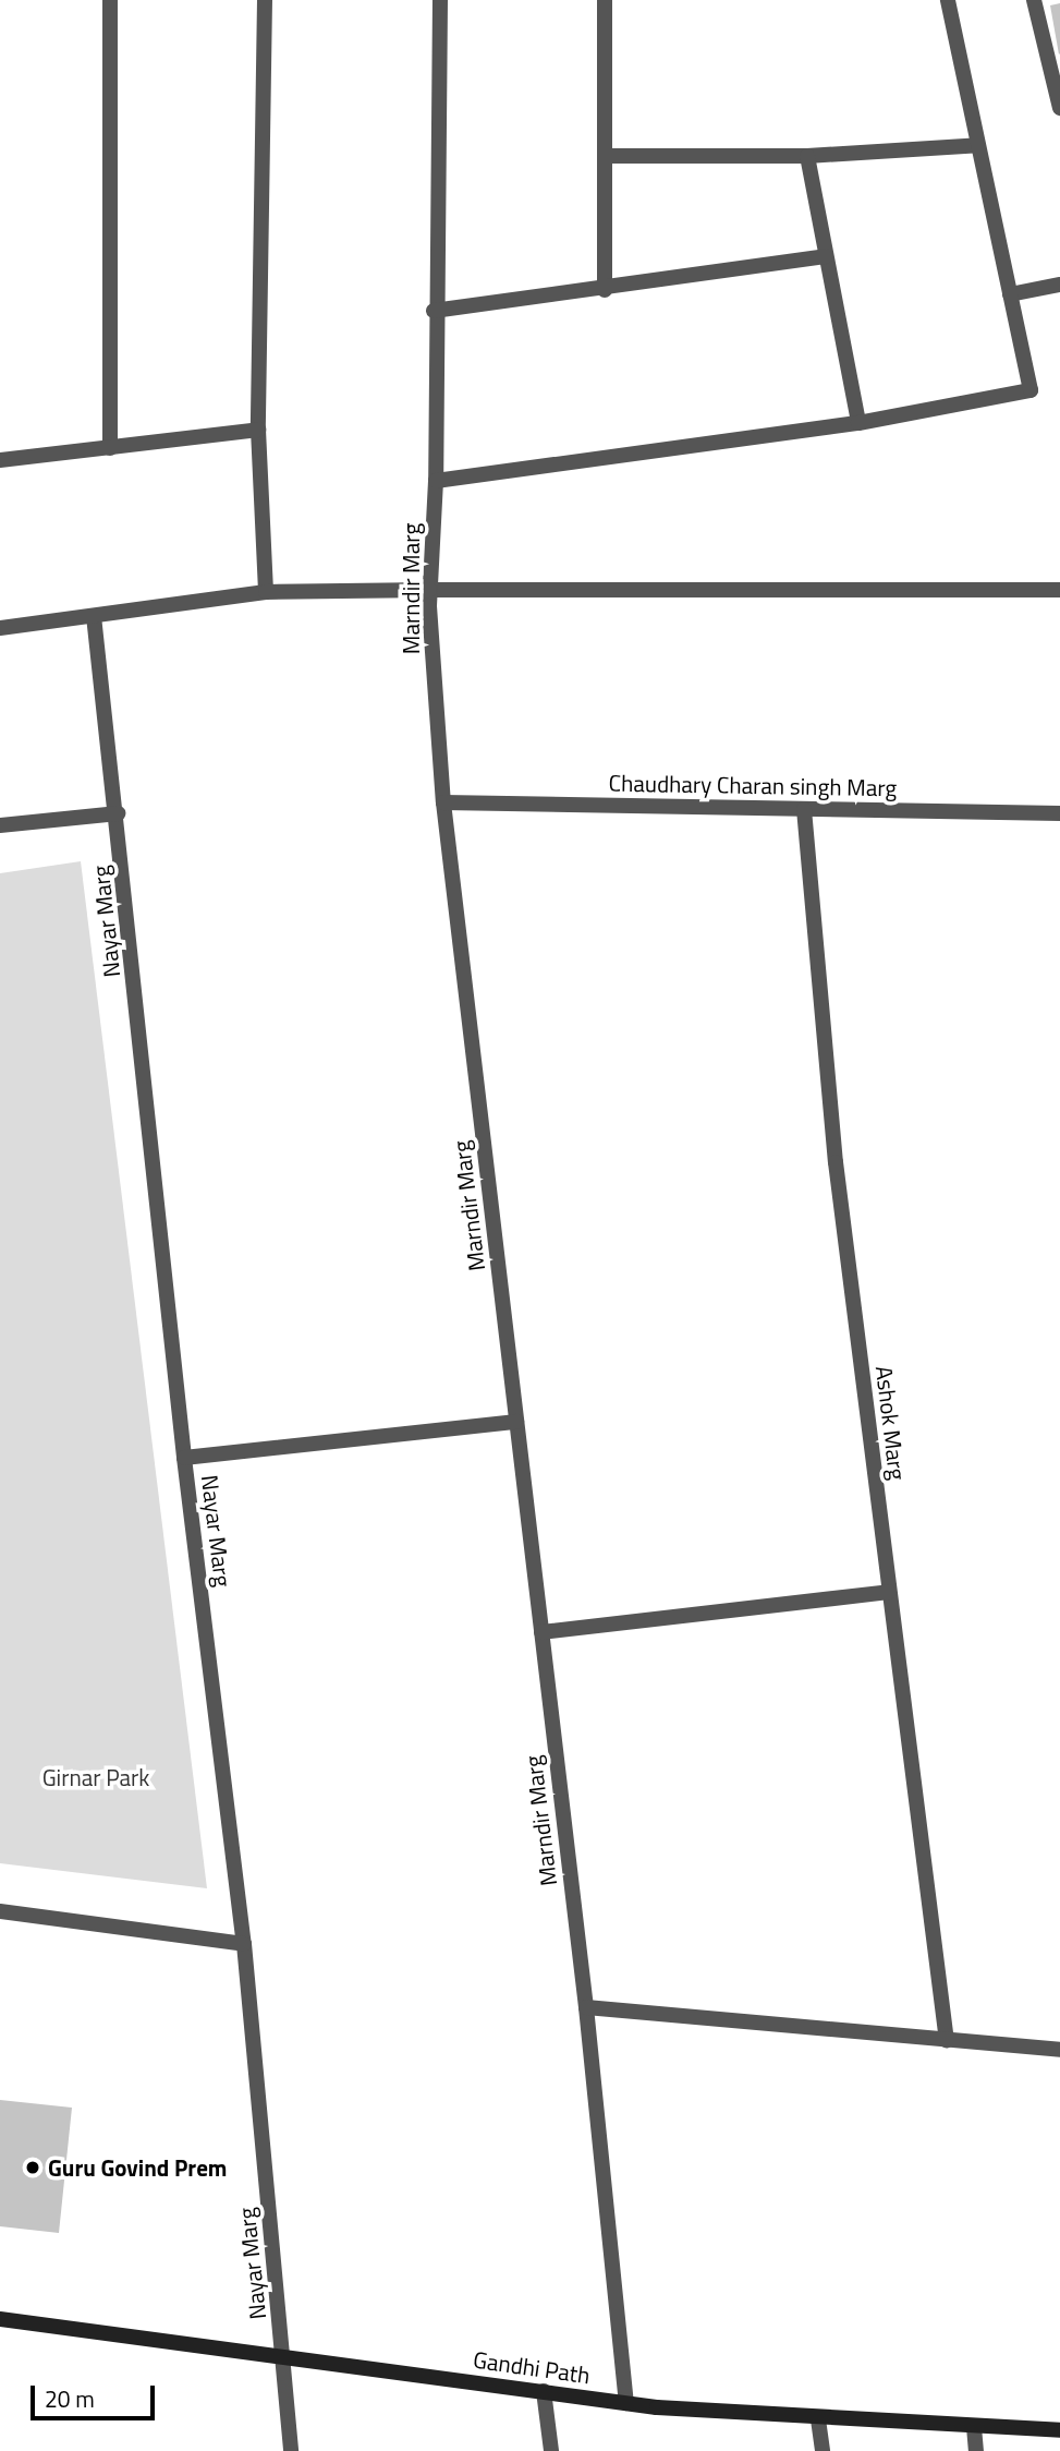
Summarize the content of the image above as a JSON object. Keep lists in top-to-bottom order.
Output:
{
  "streets": {
    "street": [
      "Marndir Marg",
      "Chaudhary Charan singh Marg",
      "Nayar Marg",
      "Ashok Marg",
      "Gandhi Path"
    ]
  },
  "crossings": [
    ["Marndir Marg", "Chaudhary Charan singh Marg"],
    ["Marndir Marg", "Gandhi Path"],
    ["Chaudhary Charan singh Marg", "Ashok Marg"],
    ["Nayar Marg", "Gandhi Path"]
  ],
  "parks": ["Girnar Park"],
  "places": ["Guru Govind Prem"],
  "scale_bar": "20 m"
}
